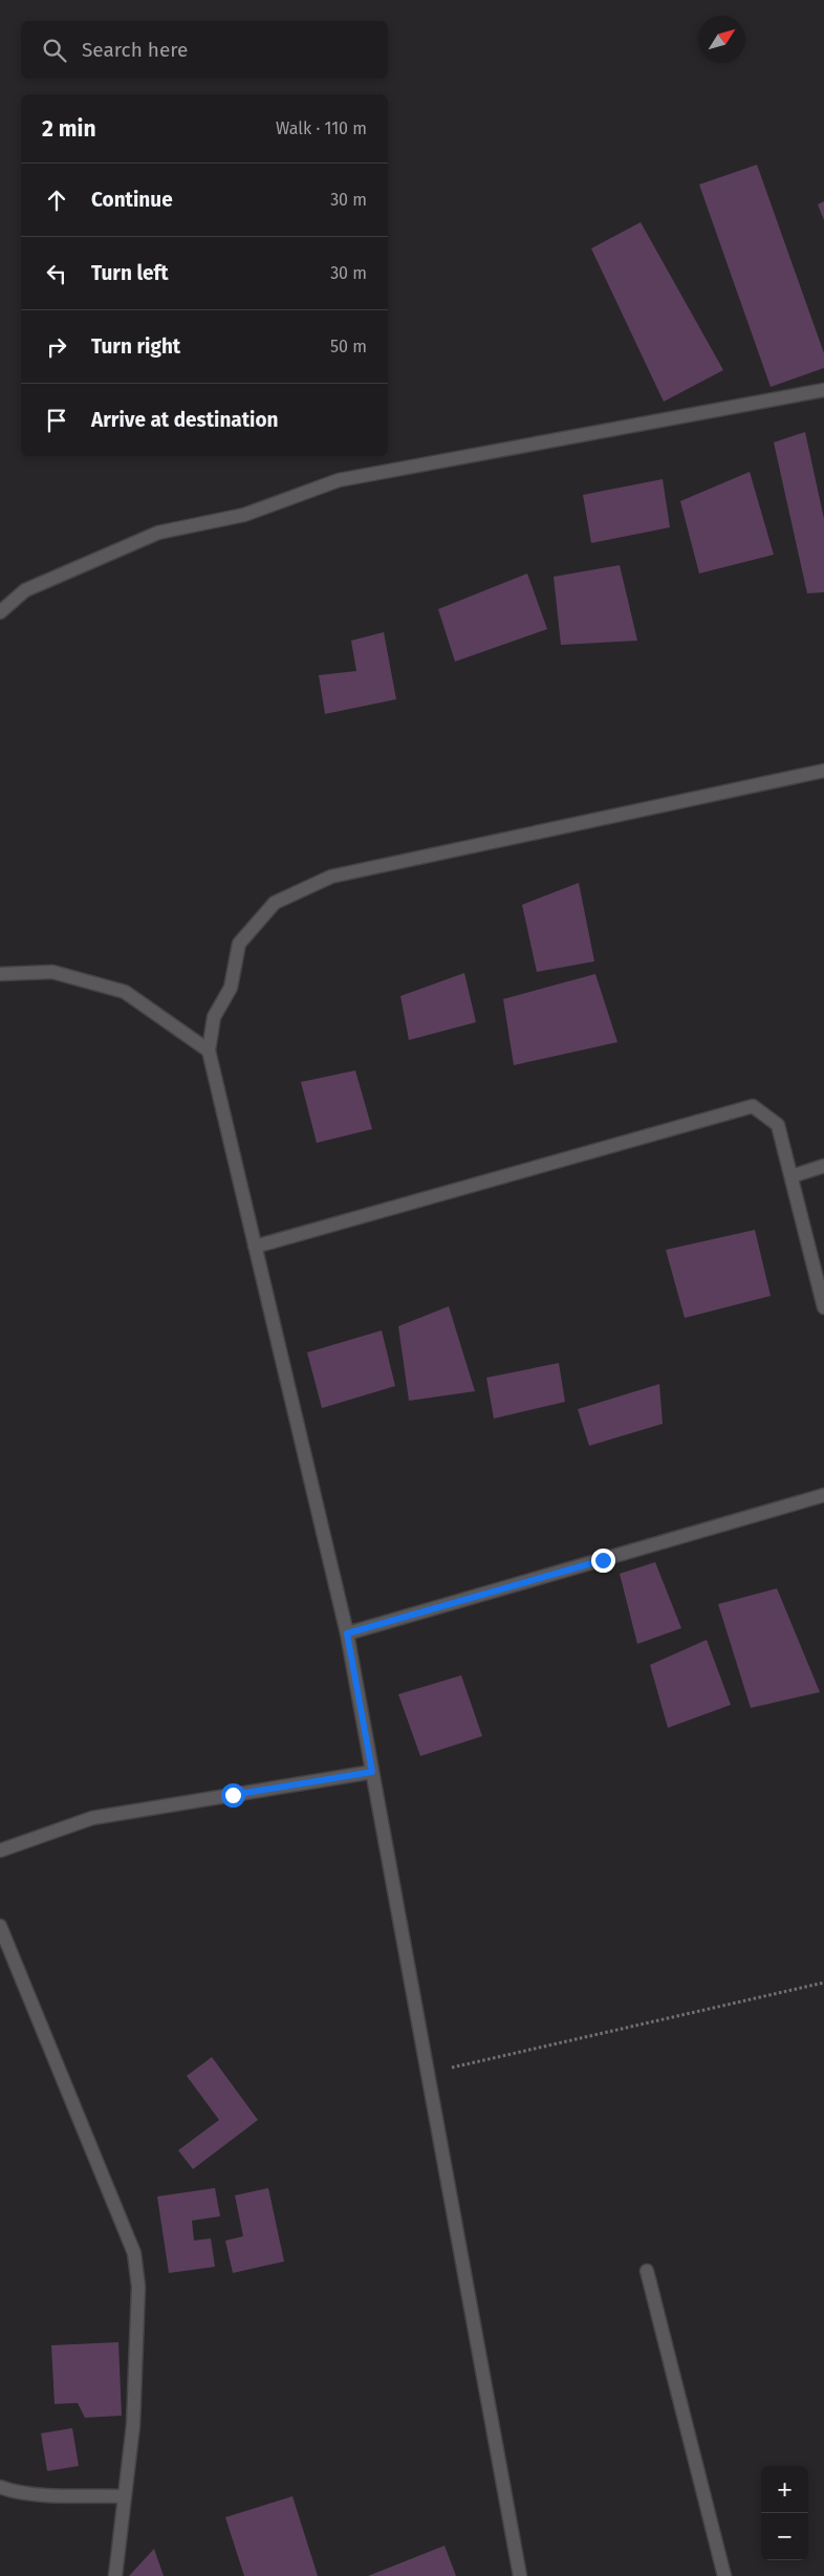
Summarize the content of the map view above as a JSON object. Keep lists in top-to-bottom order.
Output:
{
  "north": "top right",
  "page": {
    "search": "Search here",
    "heading": ["2 min", "Walk · 110 m"],
    "list": [
      ["Continue", "30 m"],
      ["Turn left", "30 m"],
      ["Turn right", "50 m"],
      "Arrive at destination"
    ],
    "map_buttons": ["+", "−"]
  }
}
